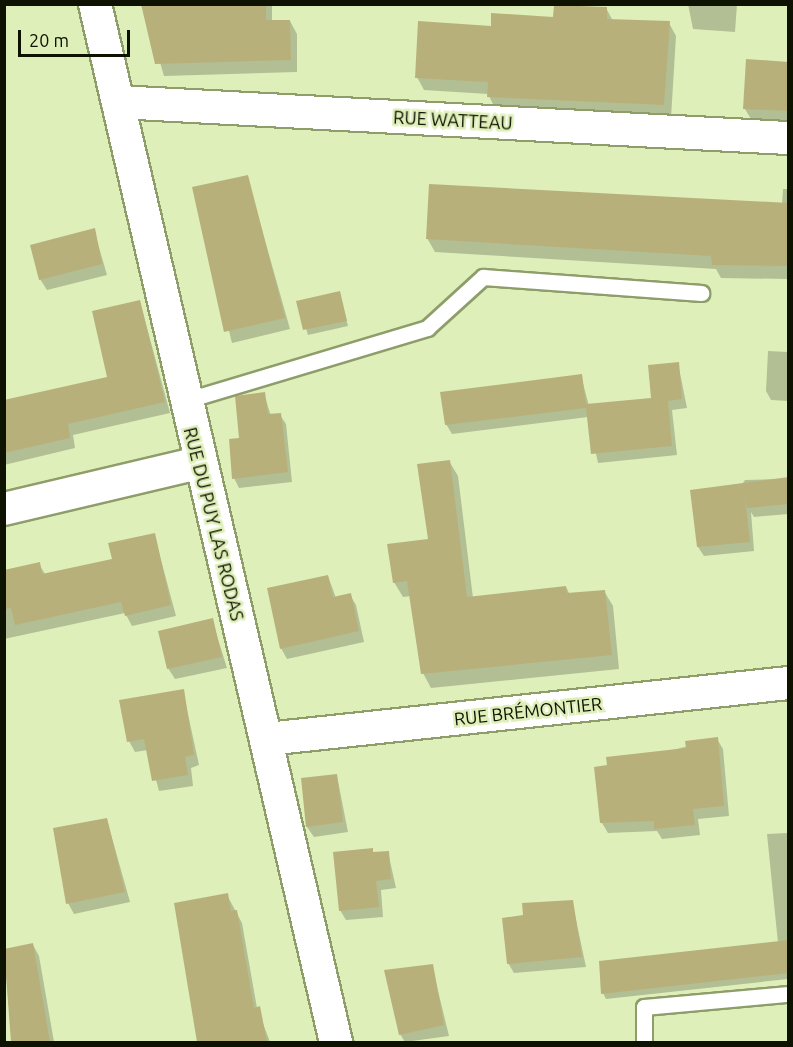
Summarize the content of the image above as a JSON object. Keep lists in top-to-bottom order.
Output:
{
  "streets": {
    "street": ["RUE WATTEAU", "RUE DU PUY LAS RODAS", "RUE BRÉMONTIER"]
  },
  "crossings": [
    ["RUE WATTEAU", "RUE DU PUY LAS RODAS"],
    ["RUE DU PUY LAS RODAS", "RUE BRÉMONTIER"]
  ],
  "scale_bar": "20 m"
}
